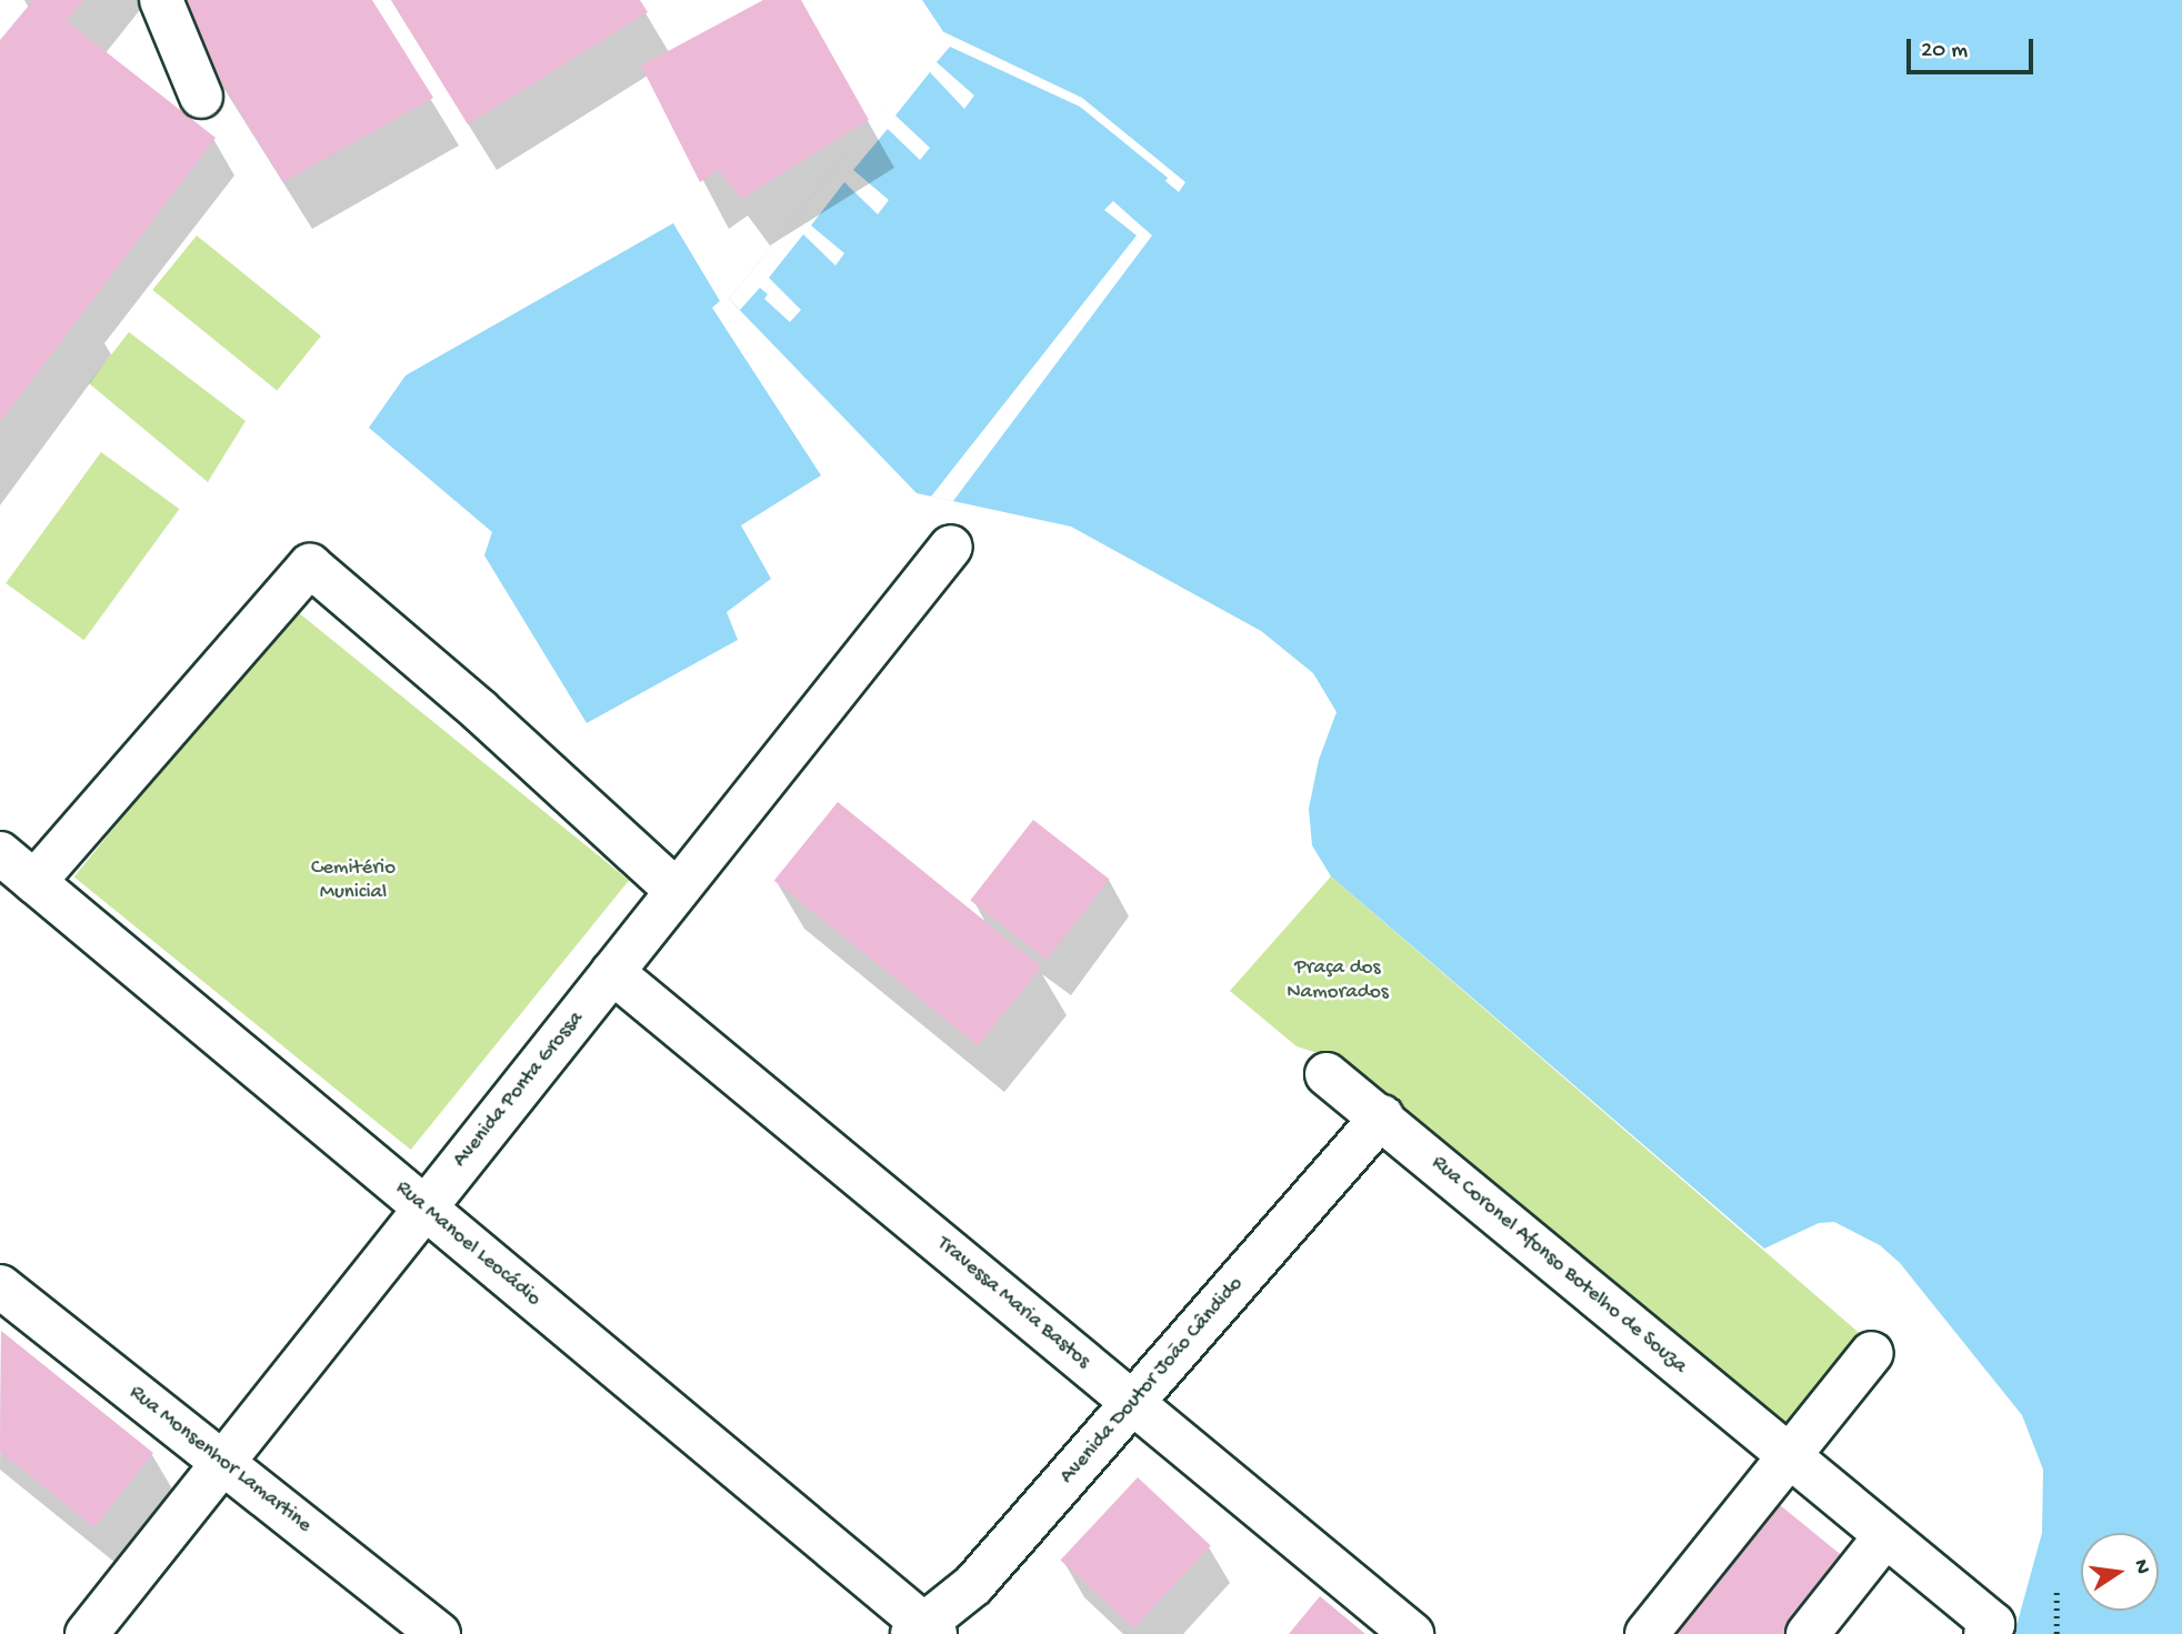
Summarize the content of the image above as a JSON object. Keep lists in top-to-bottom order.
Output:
{
  "streets": {
    "street": [
      "Avenida Ponta Grossa",
      "Rua Manoel Leocádio",
      "Rua Coronel Afonso Botelho de Souza",
      "Travessa Maria Bastos",
      "Avenida Doutor João Cândido",
      "Rua Monsenhor Lamartine"
    ]
  },
  "crossings": [
    ["Avenida Ponta Grossa", "Rua Manoel Leocádio"],
    ["Avenida Ponta Grossa", "Travessa Maria Bastos"],
    ["Avenida Ponta Grossa", "Rua Monsenhor Lamartine"],
    ["Rua Manoel Leocádio", "Avenida Doutor João Cândido"],
    ["Rua Coronel Afonso Botelho de Souza", "Avenida Doutor João Cândido"],
    ["Travessa Maria Bastos", "Avenida Doutor João Cândido"]
  ],
  "parks": ["Cemitério Municial", "Praça dos Namorados"],
  "scale_bar": "20 m",
  "north": "right"
}
